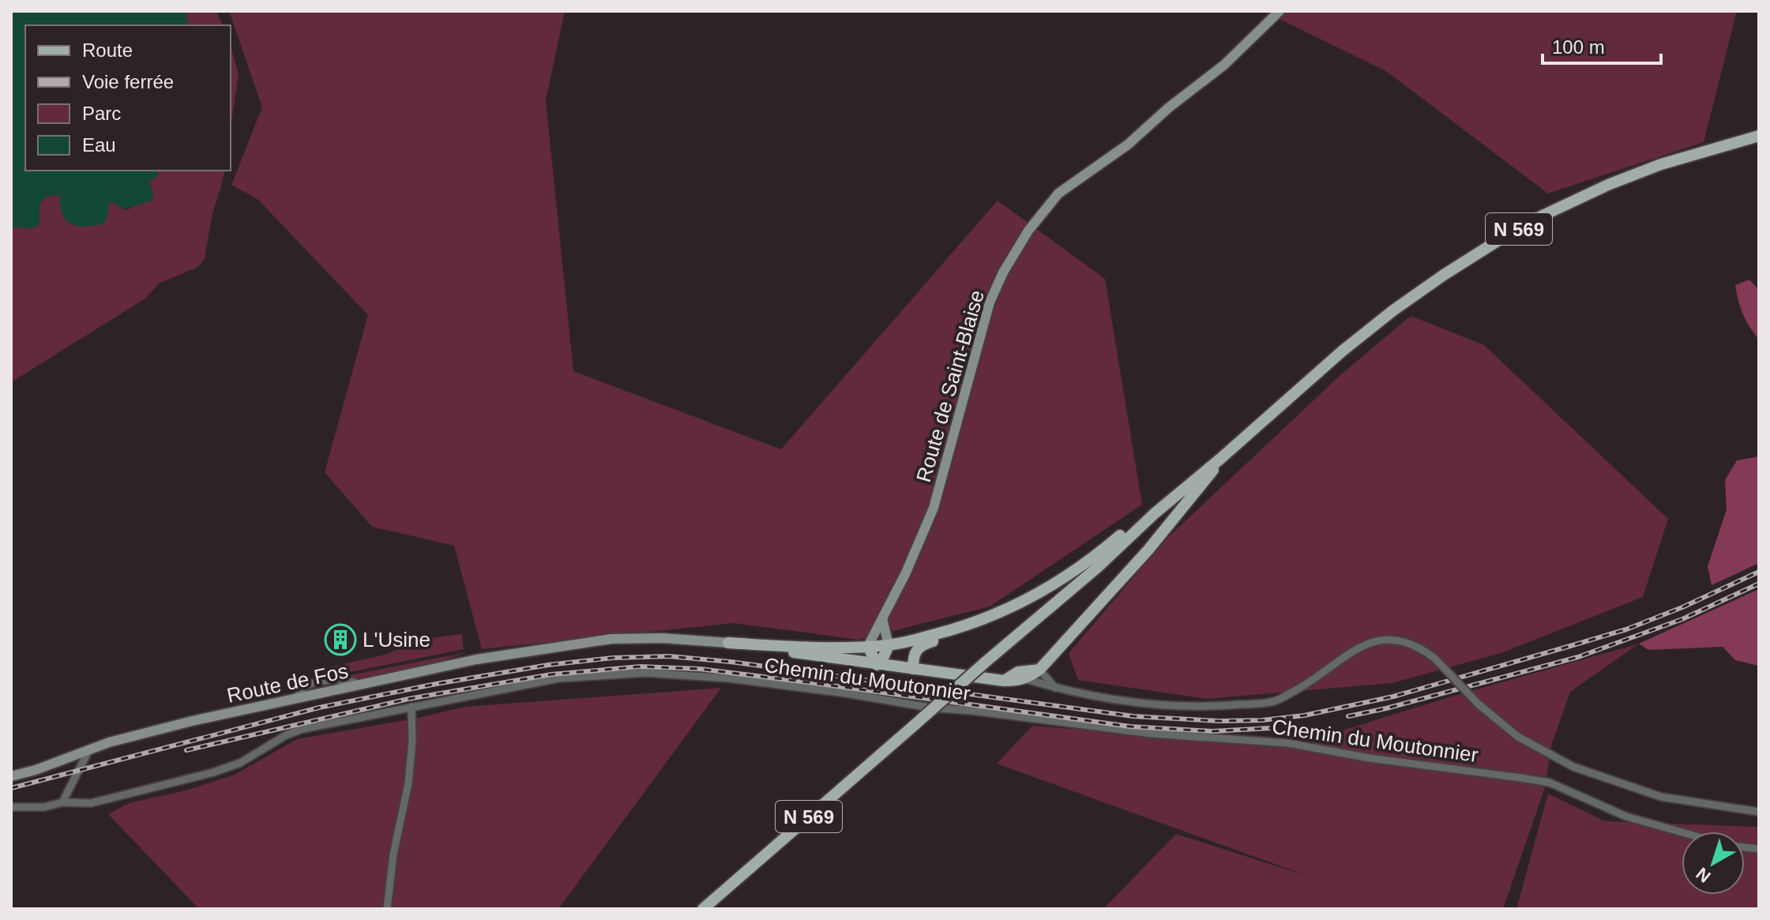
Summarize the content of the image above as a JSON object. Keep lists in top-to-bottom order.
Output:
{
  "streets": {
    "main road": ["N 569"],
    "street": ["Route de Saint-Blaise", "Chemin du Moutonnier", "Route de Fos"]
  },
  "places": {
    "building": ["L'Usine"]
  },
  "legend": [
    "Route",
    "Voie ferrée",
    "Parc",
    "Eau"
  ],
  "scale_bar": "100 m",
  "north": "bottom left"
}
